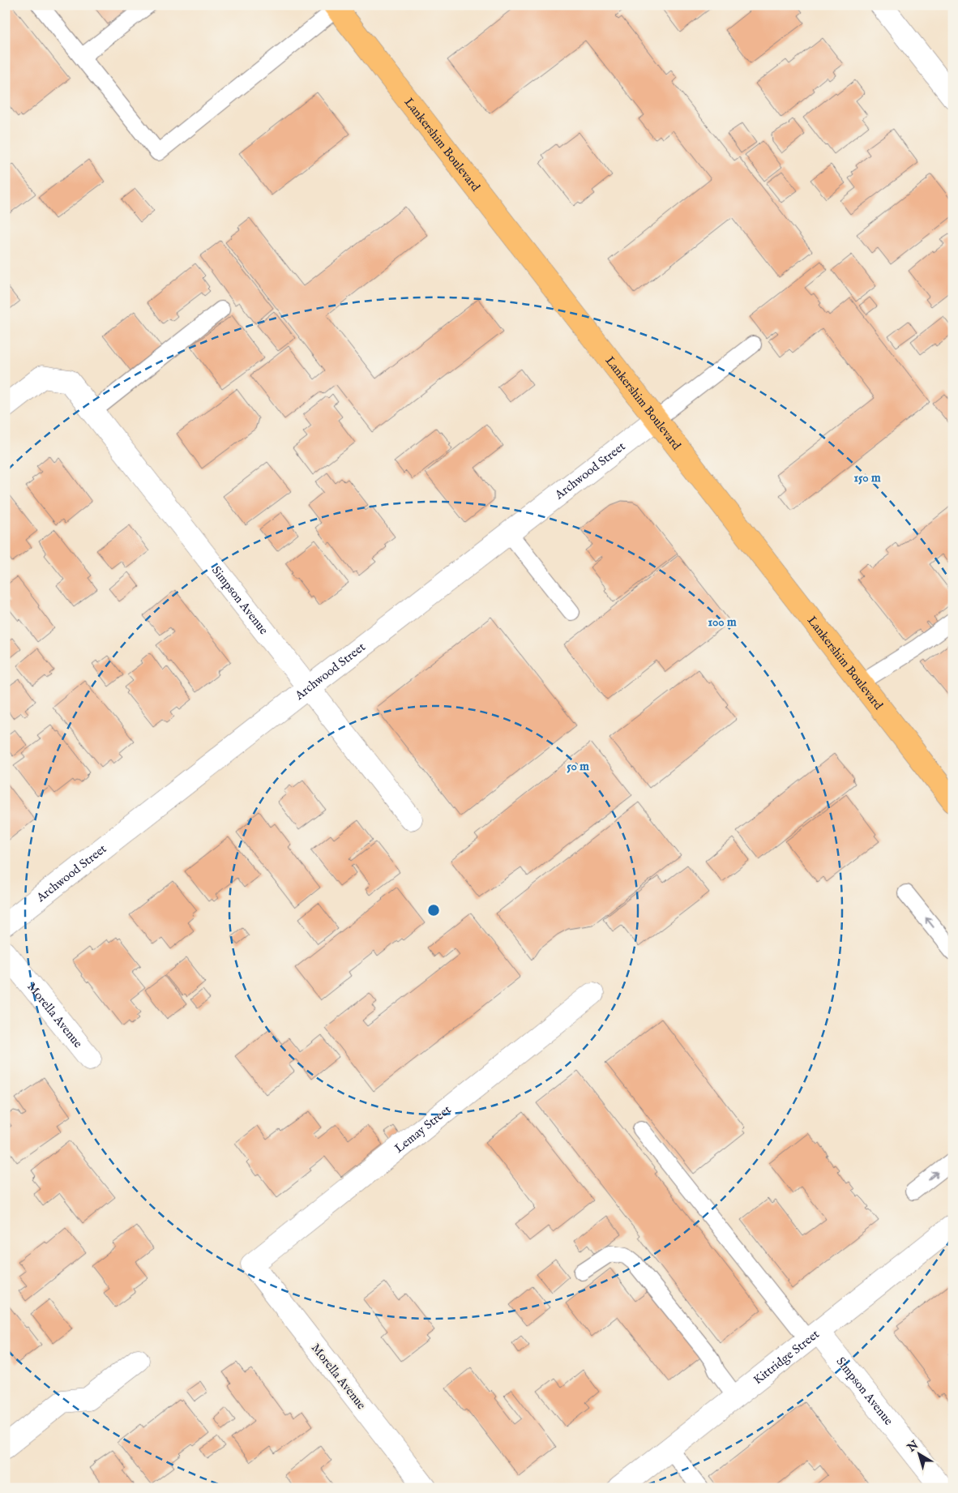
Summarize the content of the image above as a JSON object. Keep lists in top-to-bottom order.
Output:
{
  "streets": {
    "main road": ["Lankershim Boulevard"],
    "street": [
      "Archwood Street",
      "Simpson Avenue",
      "Morella Avenue",
      "Lemay Street",
      "Kittridge Street"
    ]
  },
  "crossings": [
    ["Lankershim Boulevard", "Archwood Street"],
    ["Archwood Street", "Simpson Avenue"],
    ["Simpson Avenue", "Kittridge Street"],
    ["Morella Avenue", "Lemay Street"]
  ],
  "north": "top left",
  "rings": ["150 m", "100 m", "50 m"]
}
